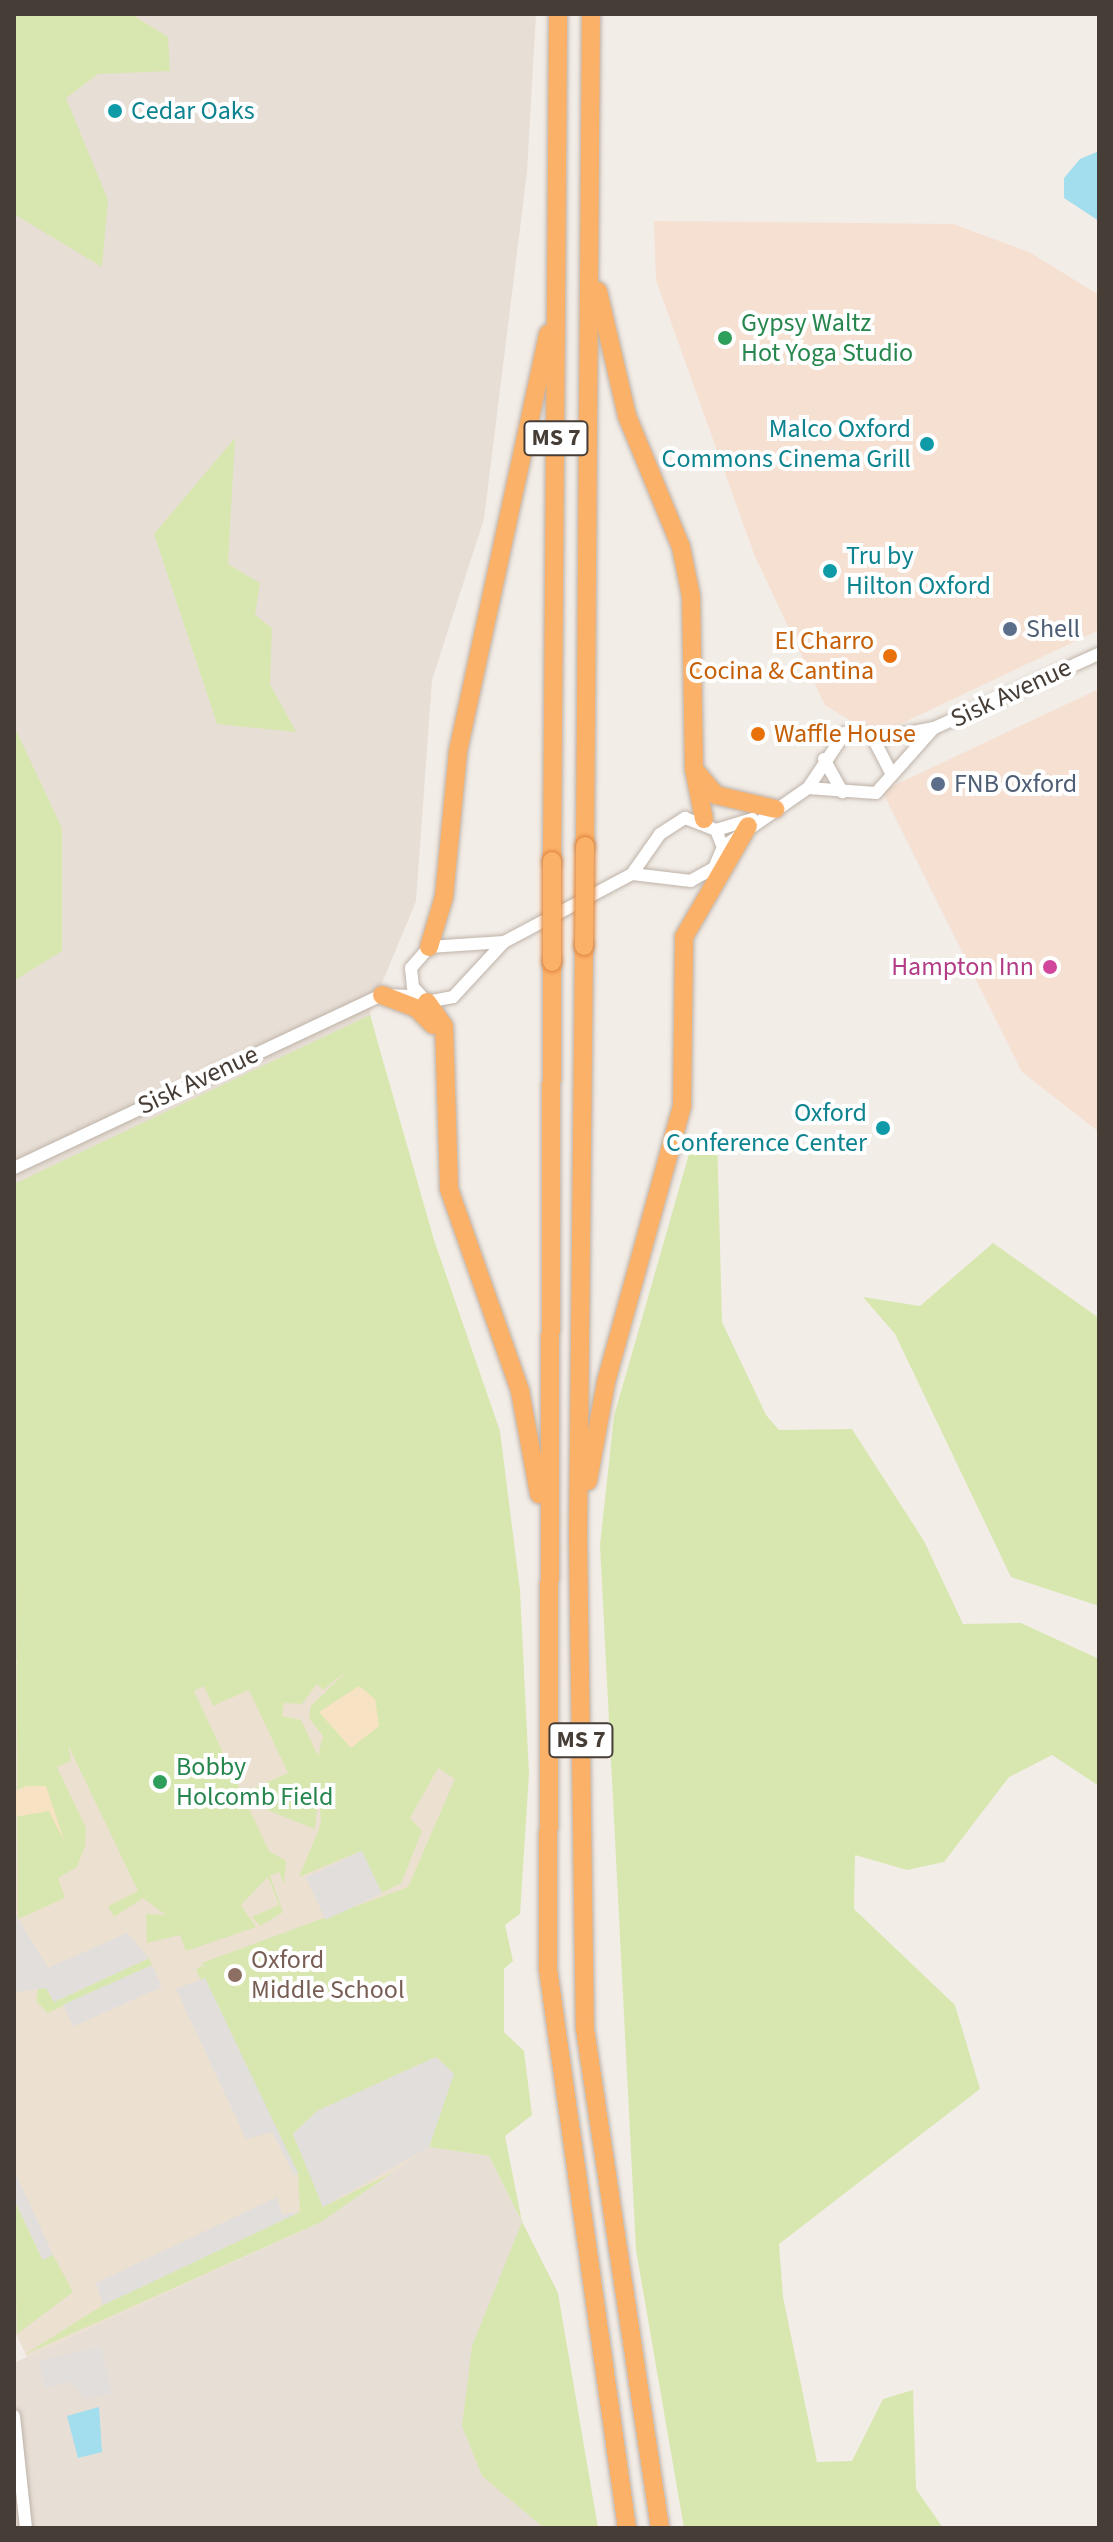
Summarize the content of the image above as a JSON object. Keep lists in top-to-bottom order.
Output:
{
  "streets": {
    "highway": ["MS 7"],
    "street": ["Sisk Avenue"]
  },
  "places": [
    "Cedar Oaks",
    "Gypsy Waltz Hot Yoga Studio",
    "Malco Oxford Commons Cinema Grill",
    "Tru by Hilton Oxford",
    "Shell",
    "El Charro Cocina & Cantina",
    "Waffle House",
    "FNB Oxford",
    "Hampton Inn",
    "Oxford Conference Center",
    "Bobby Holcomb Field",
    "Oxford Middle School"
  ]
}
